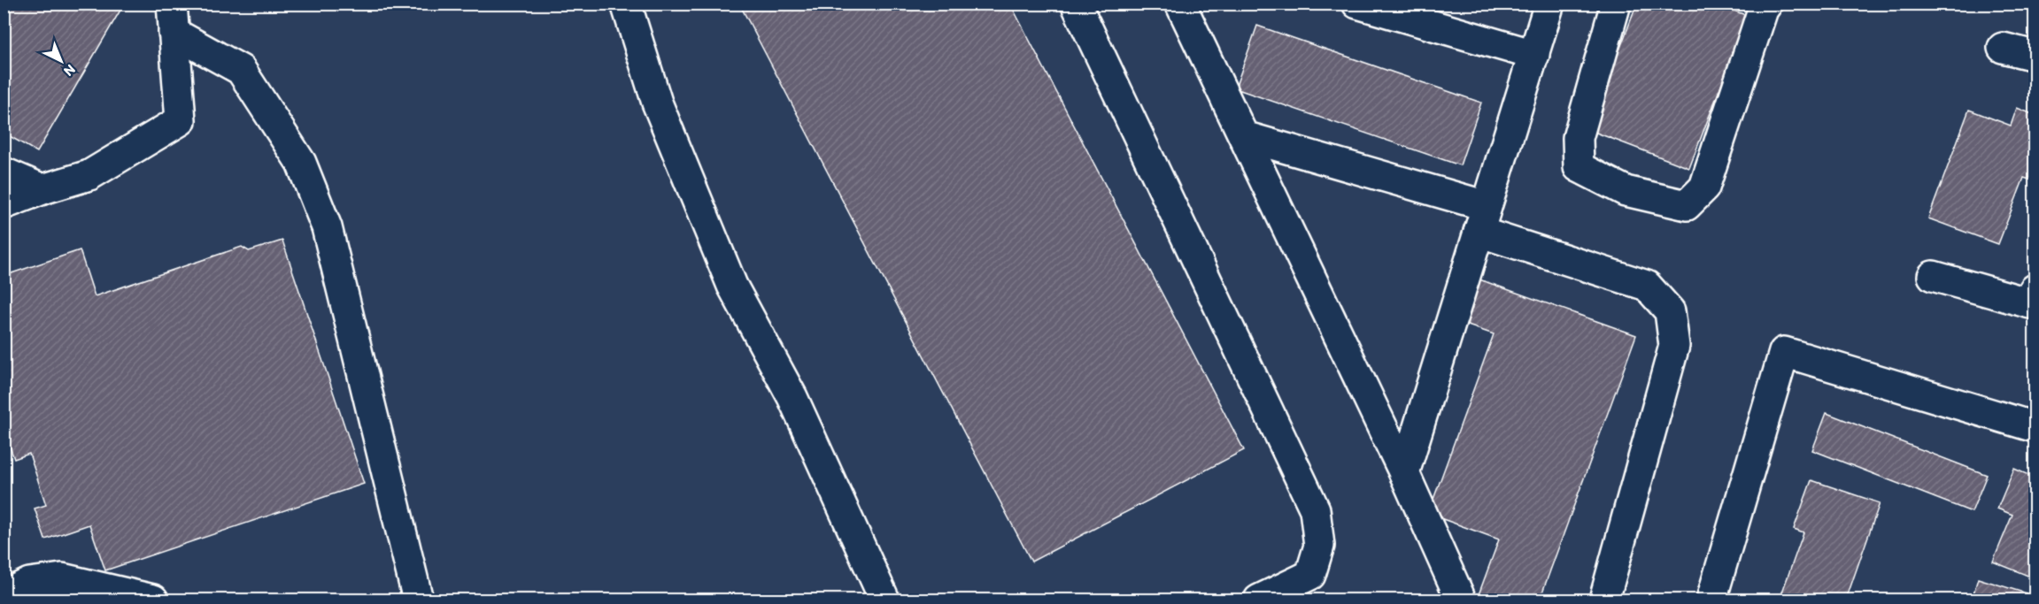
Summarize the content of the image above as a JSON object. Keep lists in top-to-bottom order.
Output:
{
  "north": "bottom right"
}
